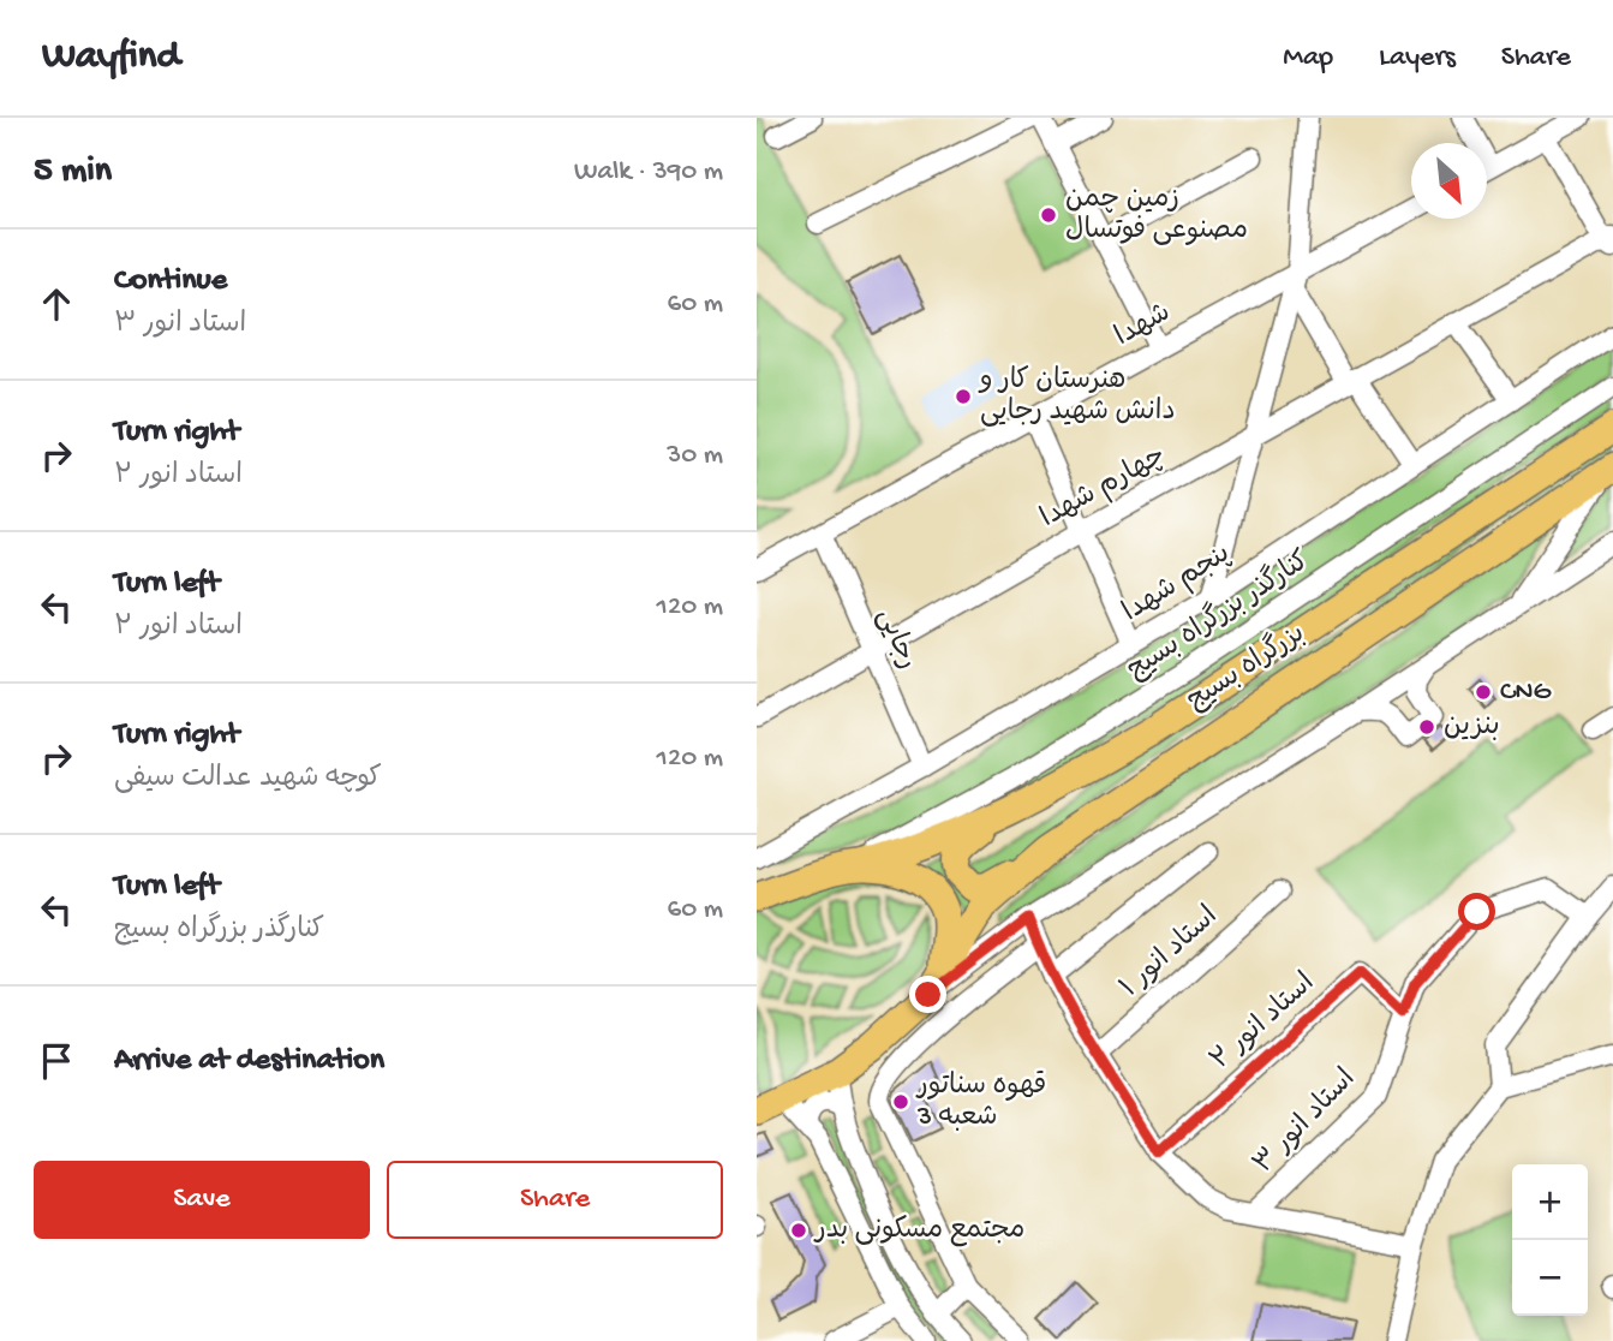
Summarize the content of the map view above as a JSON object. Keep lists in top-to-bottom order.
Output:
{
  "streets": {
    "highway": ["بزرگراه بسیج"],
    "street": [
      "شهدا",
      "چهارم شهدا",
      "پنجم شهدا",
      "کنارگذر بزرگراه بسیج",
      "رجایی",
      "استاد انور ۱",
      "استاد انور ۲",
      "استاد انور ۳"
    ]
  },
  "crossings": [
    ["شهدا", "رجایی"],
    ["چهارم شهدا", "رجایی"],
    ["پنجم شهدا", "رجایی"],
    ["کنارگذر بزرگراه بسیج", "بزرگراه بسیج"],
    ["استاد انور ۲", "استاد انور ۳"]
  ],
  "places": [
    "زمین چمن مصنوعی فوتسال",
    "هنرستان کار و دانش شهید رجایی",
    "CNG",
    "بنزین",
    "قهوه سناتور شعبه 3",
    "مجتمع مسکونی بدر"
  ],
  "north": "bottom right",
  "page": {
    "header": "Wayfind",
    "nav": ["Map", "Layers", "Share"],
    "heading": ["5 min", "Walk · 390 m"],
    "list": [
      ["Continue", "استاد انور ۳", "60 m"],
      ["Turn right", "استاد انور ۲", "30 m"],
      ["Turn left", "استاد انور ۲", "120 m"],
      ["Turn right", "کوچه شهید عدالت سیفی", "120 m"],
      ["Turn left", "کنارگذر بزرگراه بسیج", "60 m"],
      "Arrive at destination"
    ],
    "buttons": ["Save", "Share"],
    "map_buttons": ["+", "−"]
  }
}
